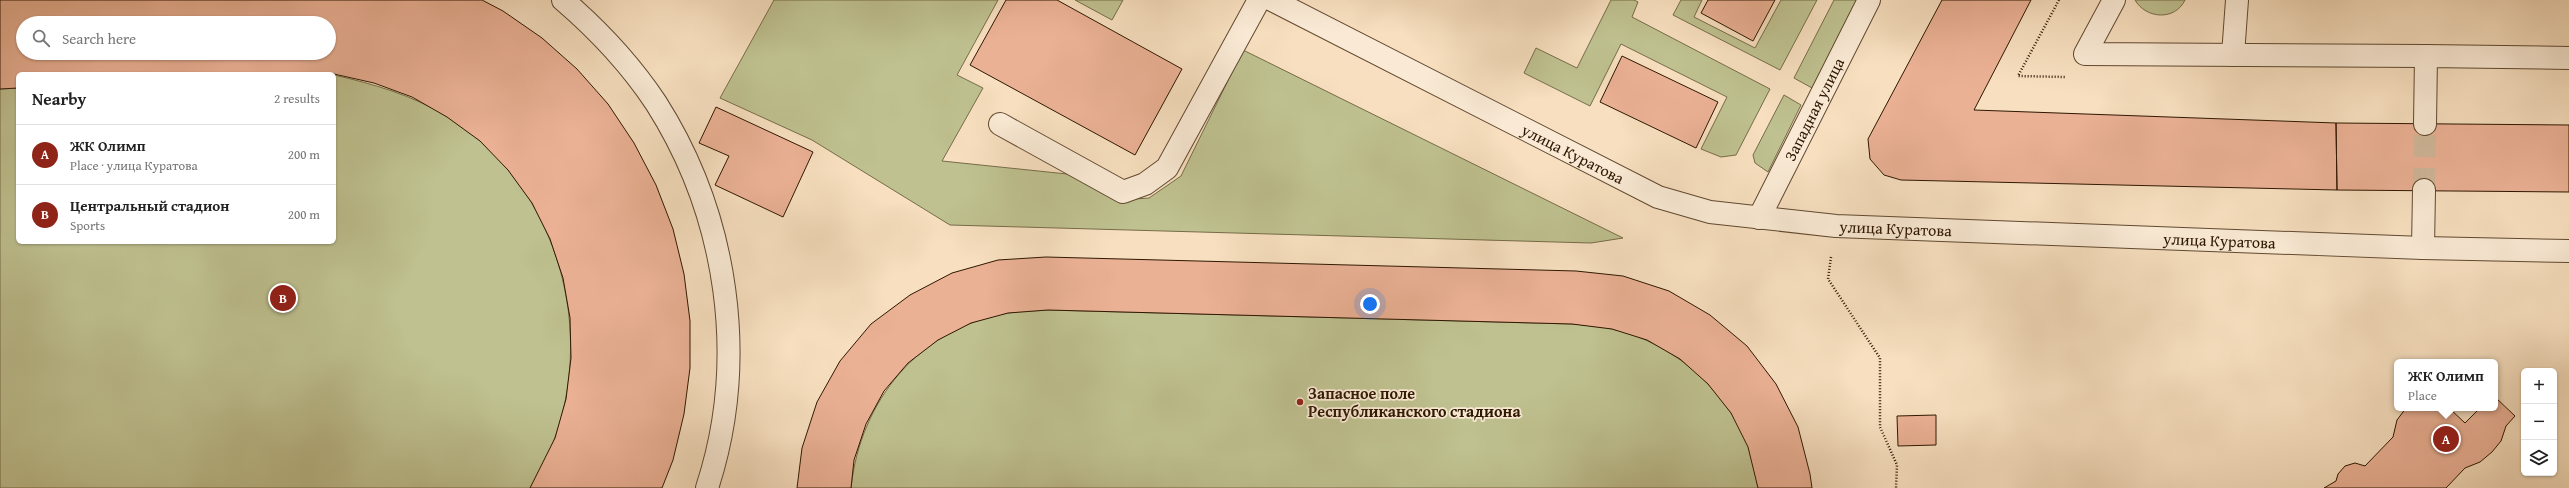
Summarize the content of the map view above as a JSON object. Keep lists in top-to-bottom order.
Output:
{
  "streets": {
    "street": ["Западная улица", "улица Куратова"]
  },
  "crossings": [
    ["Западная улица", "улица Куратова"]
  ],
  "places": ["Запасное поле Республиканского стадиона"],
  "page": {
    "search": "Search here",
    "heading": ["Nearby", "2 results"],
    "list": [
      {
        "mark": "A",
        "name": "ЖК Олимп",
        "note": "Place · улица Куратова",
        "value": "200 m"
      },
      {
        "mark": "B",
        "name": "Центральный стадион",
        "note": "Sports",
        "value": "200 m"
      }
    ],
    "pins": ["B", "A"],
    "popup": ["ЖК Олимп", "Place"],
    "map_buttons": ["+", "−"]
  }
}
